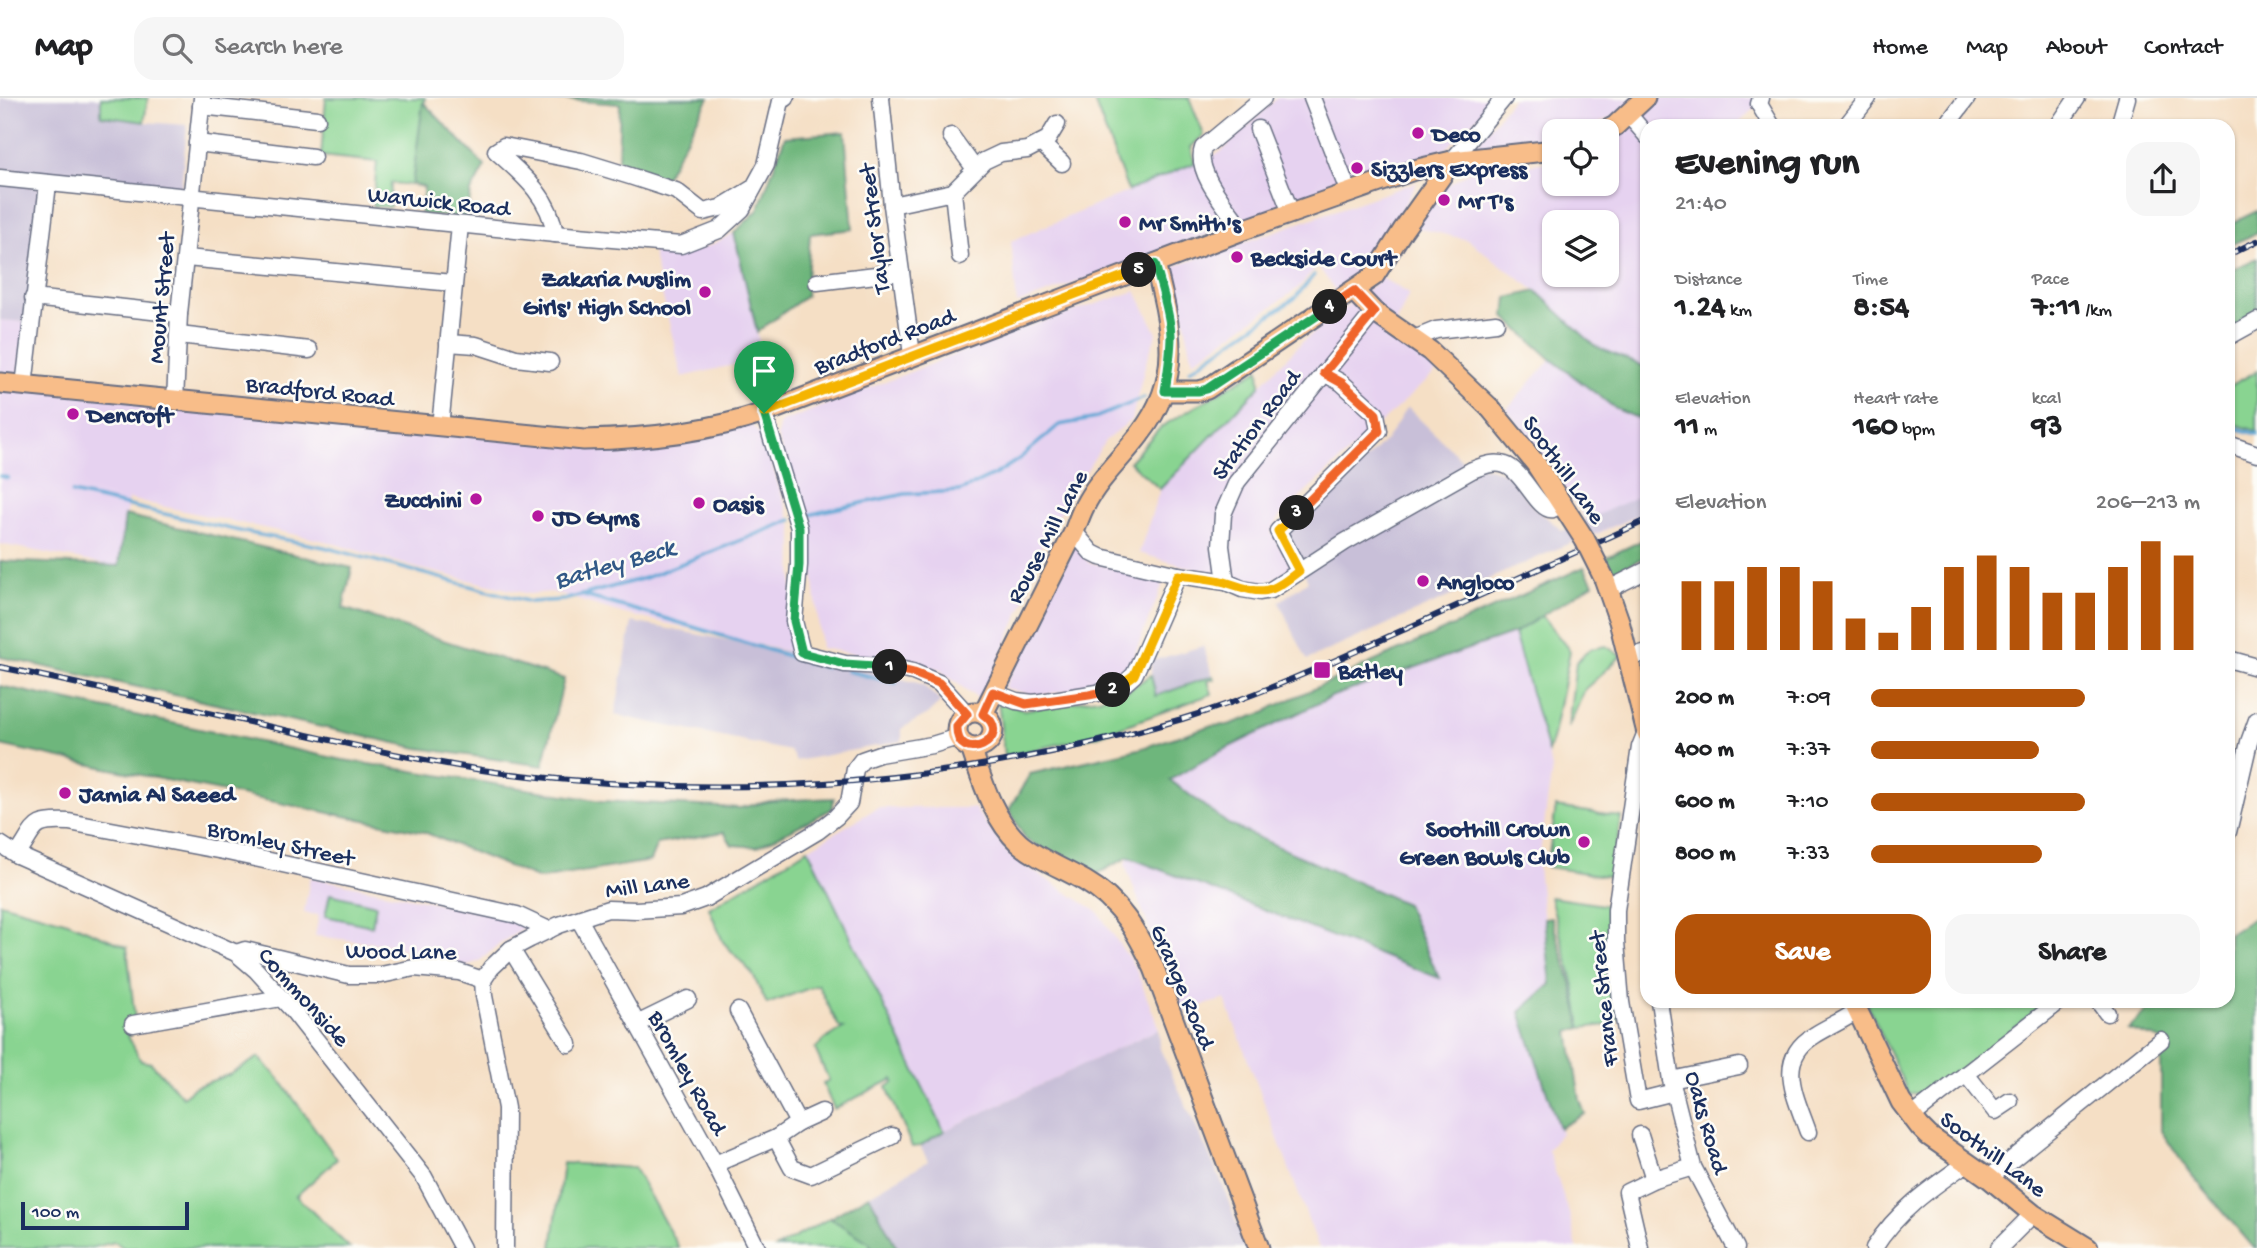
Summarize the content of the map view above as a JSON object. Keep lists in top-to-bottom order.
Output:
{
  "streets": {
    "main road": [
      "Bradford Road",
      "Soothill Lane",
      "Rouse Mill Lane",
      "Grange Road"
    ],
    "street": [
      "Warwick Road",
      "Taylor Street",
      "Mount Street",
      "Station Road",
      "Bromley Street",
      "Mill Lane",
      "Wood Lane",
      "Commonside",
      "France Street",
      "Bromley Road",
      "Oaks Road"
    ]
  },
  "crossings": [
    ["Warwick Road", "Mount Street"],
    ["Taylor Street", "Bradford Road"],
    ["Mount Street", "Bradford Road"],
    ["Bradford Road", "Rouse Mill Lane"],
    ["Station Road", "Soothill Lane"],
    ["Rouse Mill Lane", "Mill Lane"],
    ["Rouse Mill Lane", "Grange Road"],
    ["Bromley Street", "Mill Lane"],
    ["Bromley Street", "Commonside"],
    ["Mill Lane", "Wood Lane"],
    ["Mill Lane", "Grange Road"],
    ["Mill Lane", "Bromley Road"],
    ["Wood Lane", "Commonside"],
    ["France Street", "Oaks Road"]
  ],
  "water": ["Batley Beck"],
  "places": {
    "other": [
      "Deco",
      "Sizzlers Express",
      "Mr T's",
      "Mr Smith's",
      "Beckside Court",
      "Zakaria Muslim Girls' High School",
      "Dencroft",
      "Zucchini",
      "Oasis",
      "JD Gyms",
      "Angloco",
      "Jamia Al Saeed",
      "Soothill Crown Green Bowls Club"
    ],
    "transit": ["Batley"]
  },
  "scale_bar": "100 m",
  "page": {
    "header": "Map",
    "search": "Search here",
    "nav": [
      "Home",
      "Map",
      "About",
      "Contact"
    ],
    "heading": ["Evening run", "21:40"],
    "stats": [
      ["Distance", "1.24 km"],
      ["Time", "8:54"],
      ["Pace", "7:11 /km"],
      ["Elevation", "11 m"],
      ["Heart rate", "160 bpm"],
      ["kcal", "93"]
    ],
    "pins": [
      "5",
      "4",
      "3",
      "1",
      "2"
    ],
    "chart": ["Elevation", "206–213 m"],
    "list": [
      {
        "name": "200 m",
        "note": "7:09"
      },
      {
        "name": "400 m",
        "note": "7:37"
      },
      {
        "name": "600 m",
        "note": "7:10"
      },
      {
        "name": "800 m",
        "note": "7:33"
      }
    ],
    "buttons": ["Save", "Share"],
    "scale": "100 m"
  }
}
